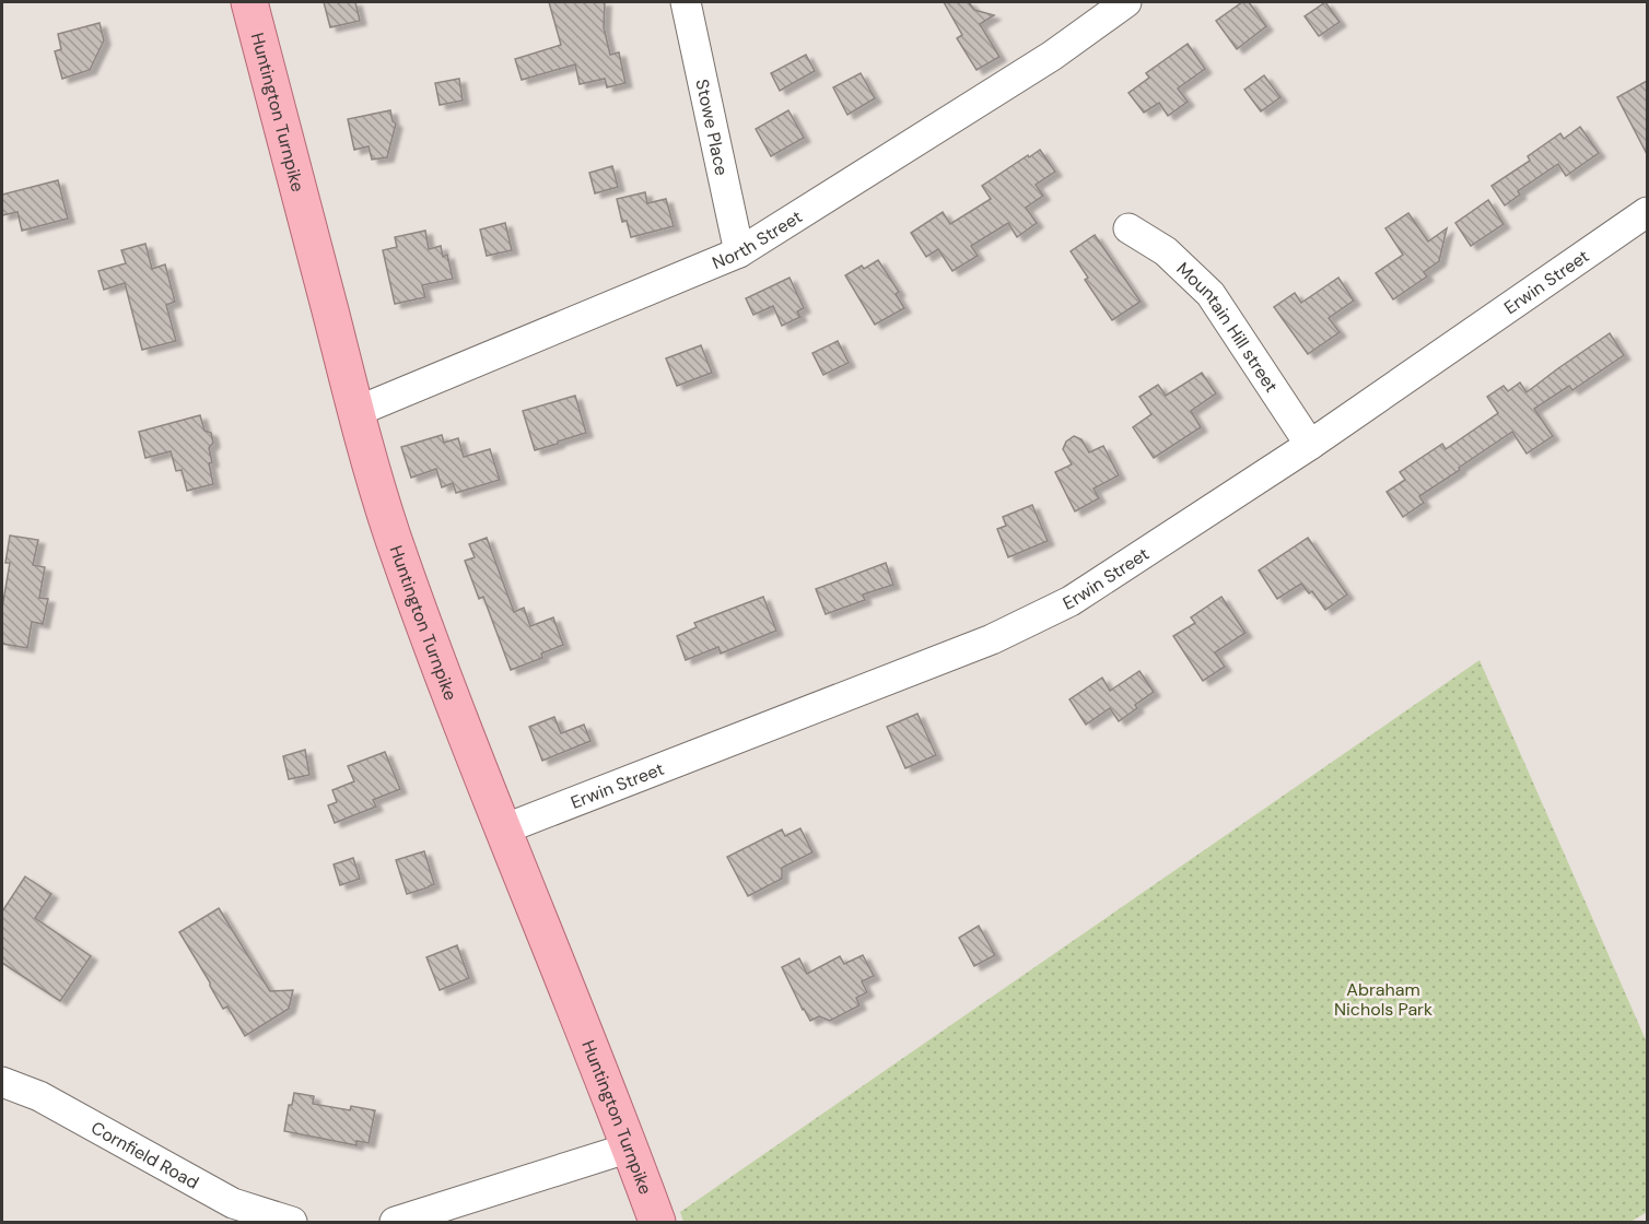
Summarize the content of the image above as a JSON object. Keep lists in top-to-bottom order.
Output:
{
  "streets": {
    "main road": ["Huntington Turnpike"],
    "street": [
      "Stowe Place",
      "North Street",
      "Erwin Street",
      "Mountain Hill street",
      "Cornfield Road"
    ]
  },
  "crossings": [
    ["Huntington Turnpike", "North Street"],
    ["Huntington Turnpike", "Erwin Street"],
    ["Stowe Place", "North Street"],
    ["Erwin Street", "Mountain Hill street"]
  ],
  "parks": ["Abraham Nichols Park"]
}
